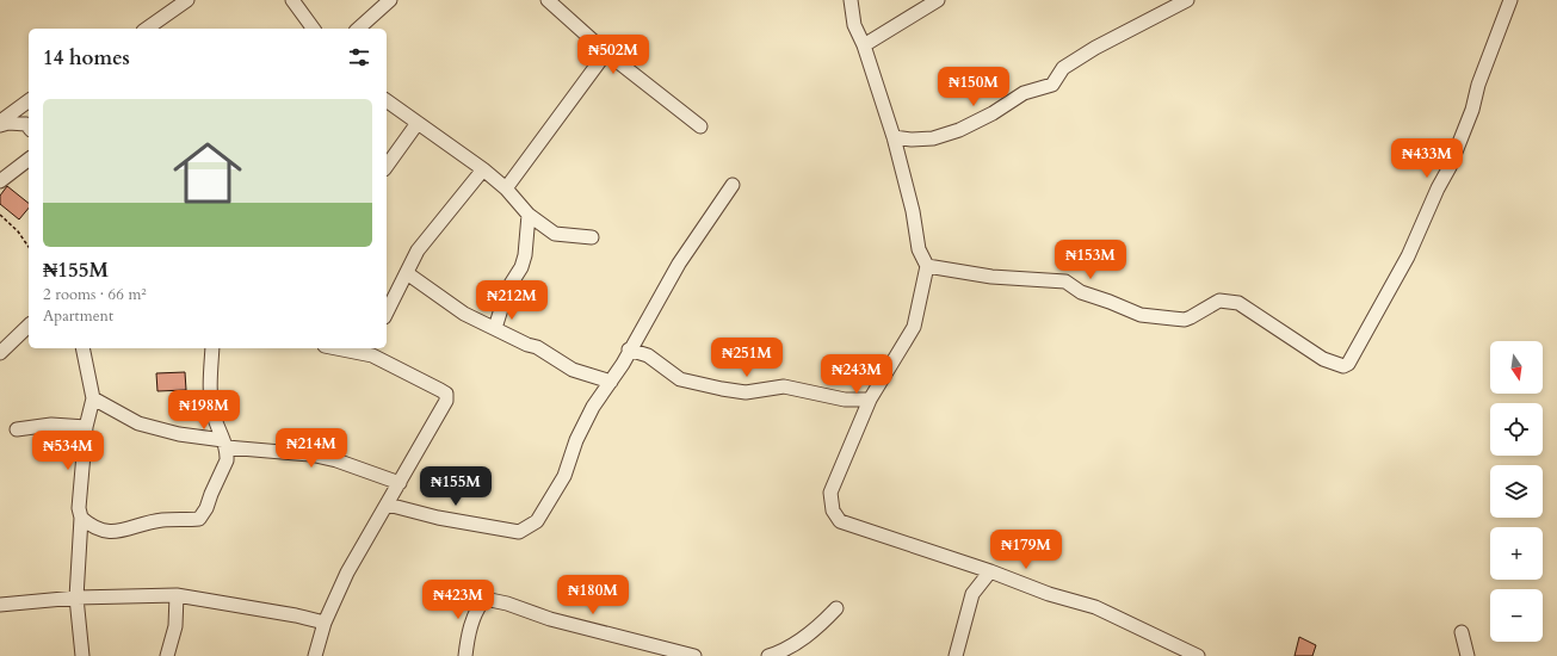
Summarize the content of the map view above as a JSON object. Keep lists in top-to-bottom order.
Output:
{
  "north": "bottom",
  "page": {
    "heading": "14 homes",
    "price": [
      "₦502M",
      "₦150M",
      "₦433M",
      "₦153M",
      "₦212M",
      "₦251M",
      "₦243M",
      "₦198M",
      "₦214M",
      "₦534M",
      "₦155M",
      "₦179M",
      "₦180M",
      "₦423M"
    ],
    "list": [
      {
        "name": "₦155M",
        "note": "2 rooms · 66 m² · Apartment"
      }
    ],
    "map_buttons": ["+", "−"]
  }
}
